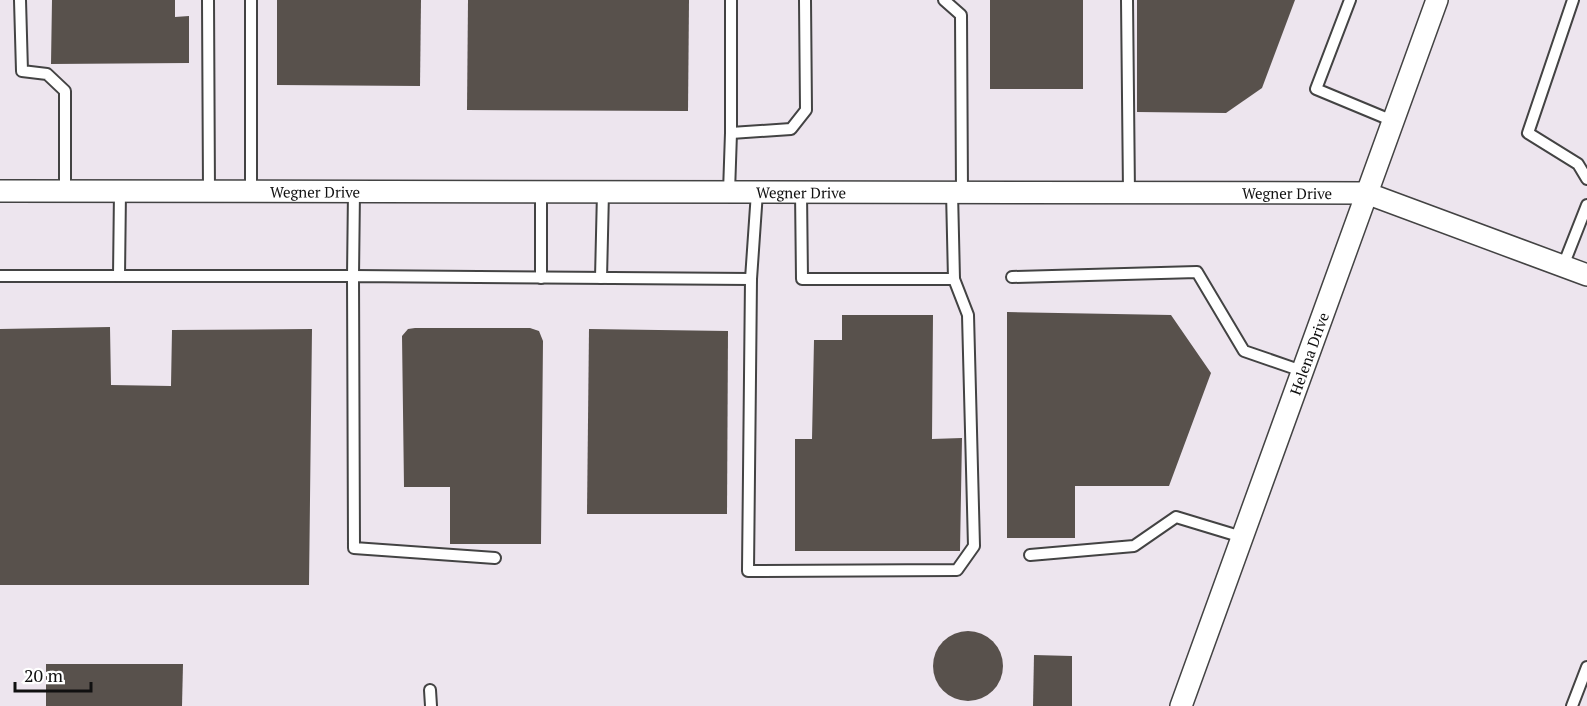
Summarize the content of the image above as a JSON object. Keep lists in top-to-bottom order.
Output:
{
  "streets": {
    "street": ["Wegner Drive", "Helena Drive"]
  },
  "crossings": [
    ["Wegner Drive", "Helena Drive"]
  ],
  "scale_bar": "20 m"
}
